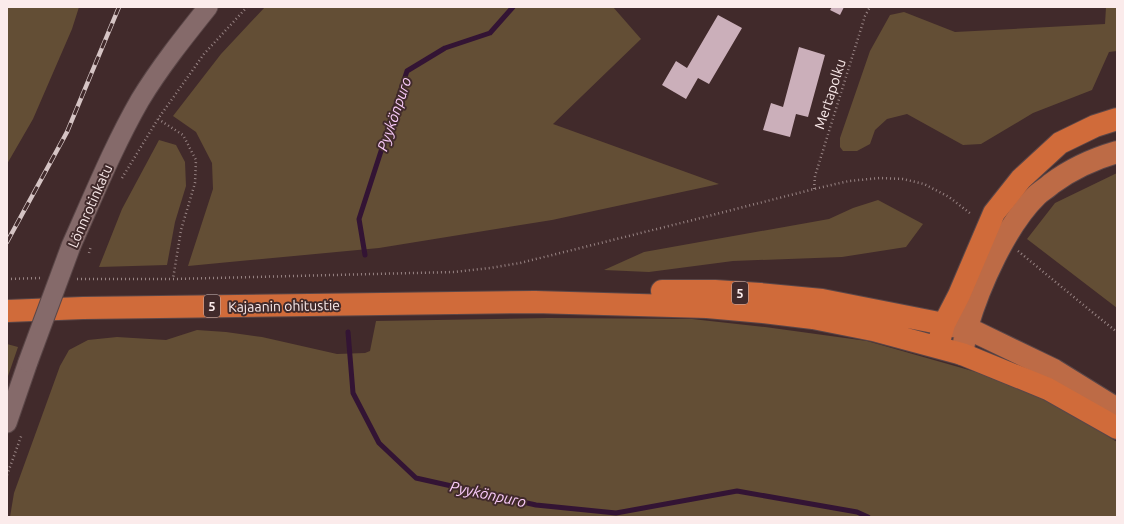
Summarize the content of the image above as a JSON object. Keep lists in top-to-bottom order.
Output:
{
  "streets": {
    "highway": ["5", "Kajaanin ohitustie"],
    "street": ["Lönnrotinkatu"],
    "path": ["Mertapolku"]
  },
  "crossings": [
    ["5", "Kajaanin ohitustie"]
  ],
  "water": ["Pyykönpuro"]
}
